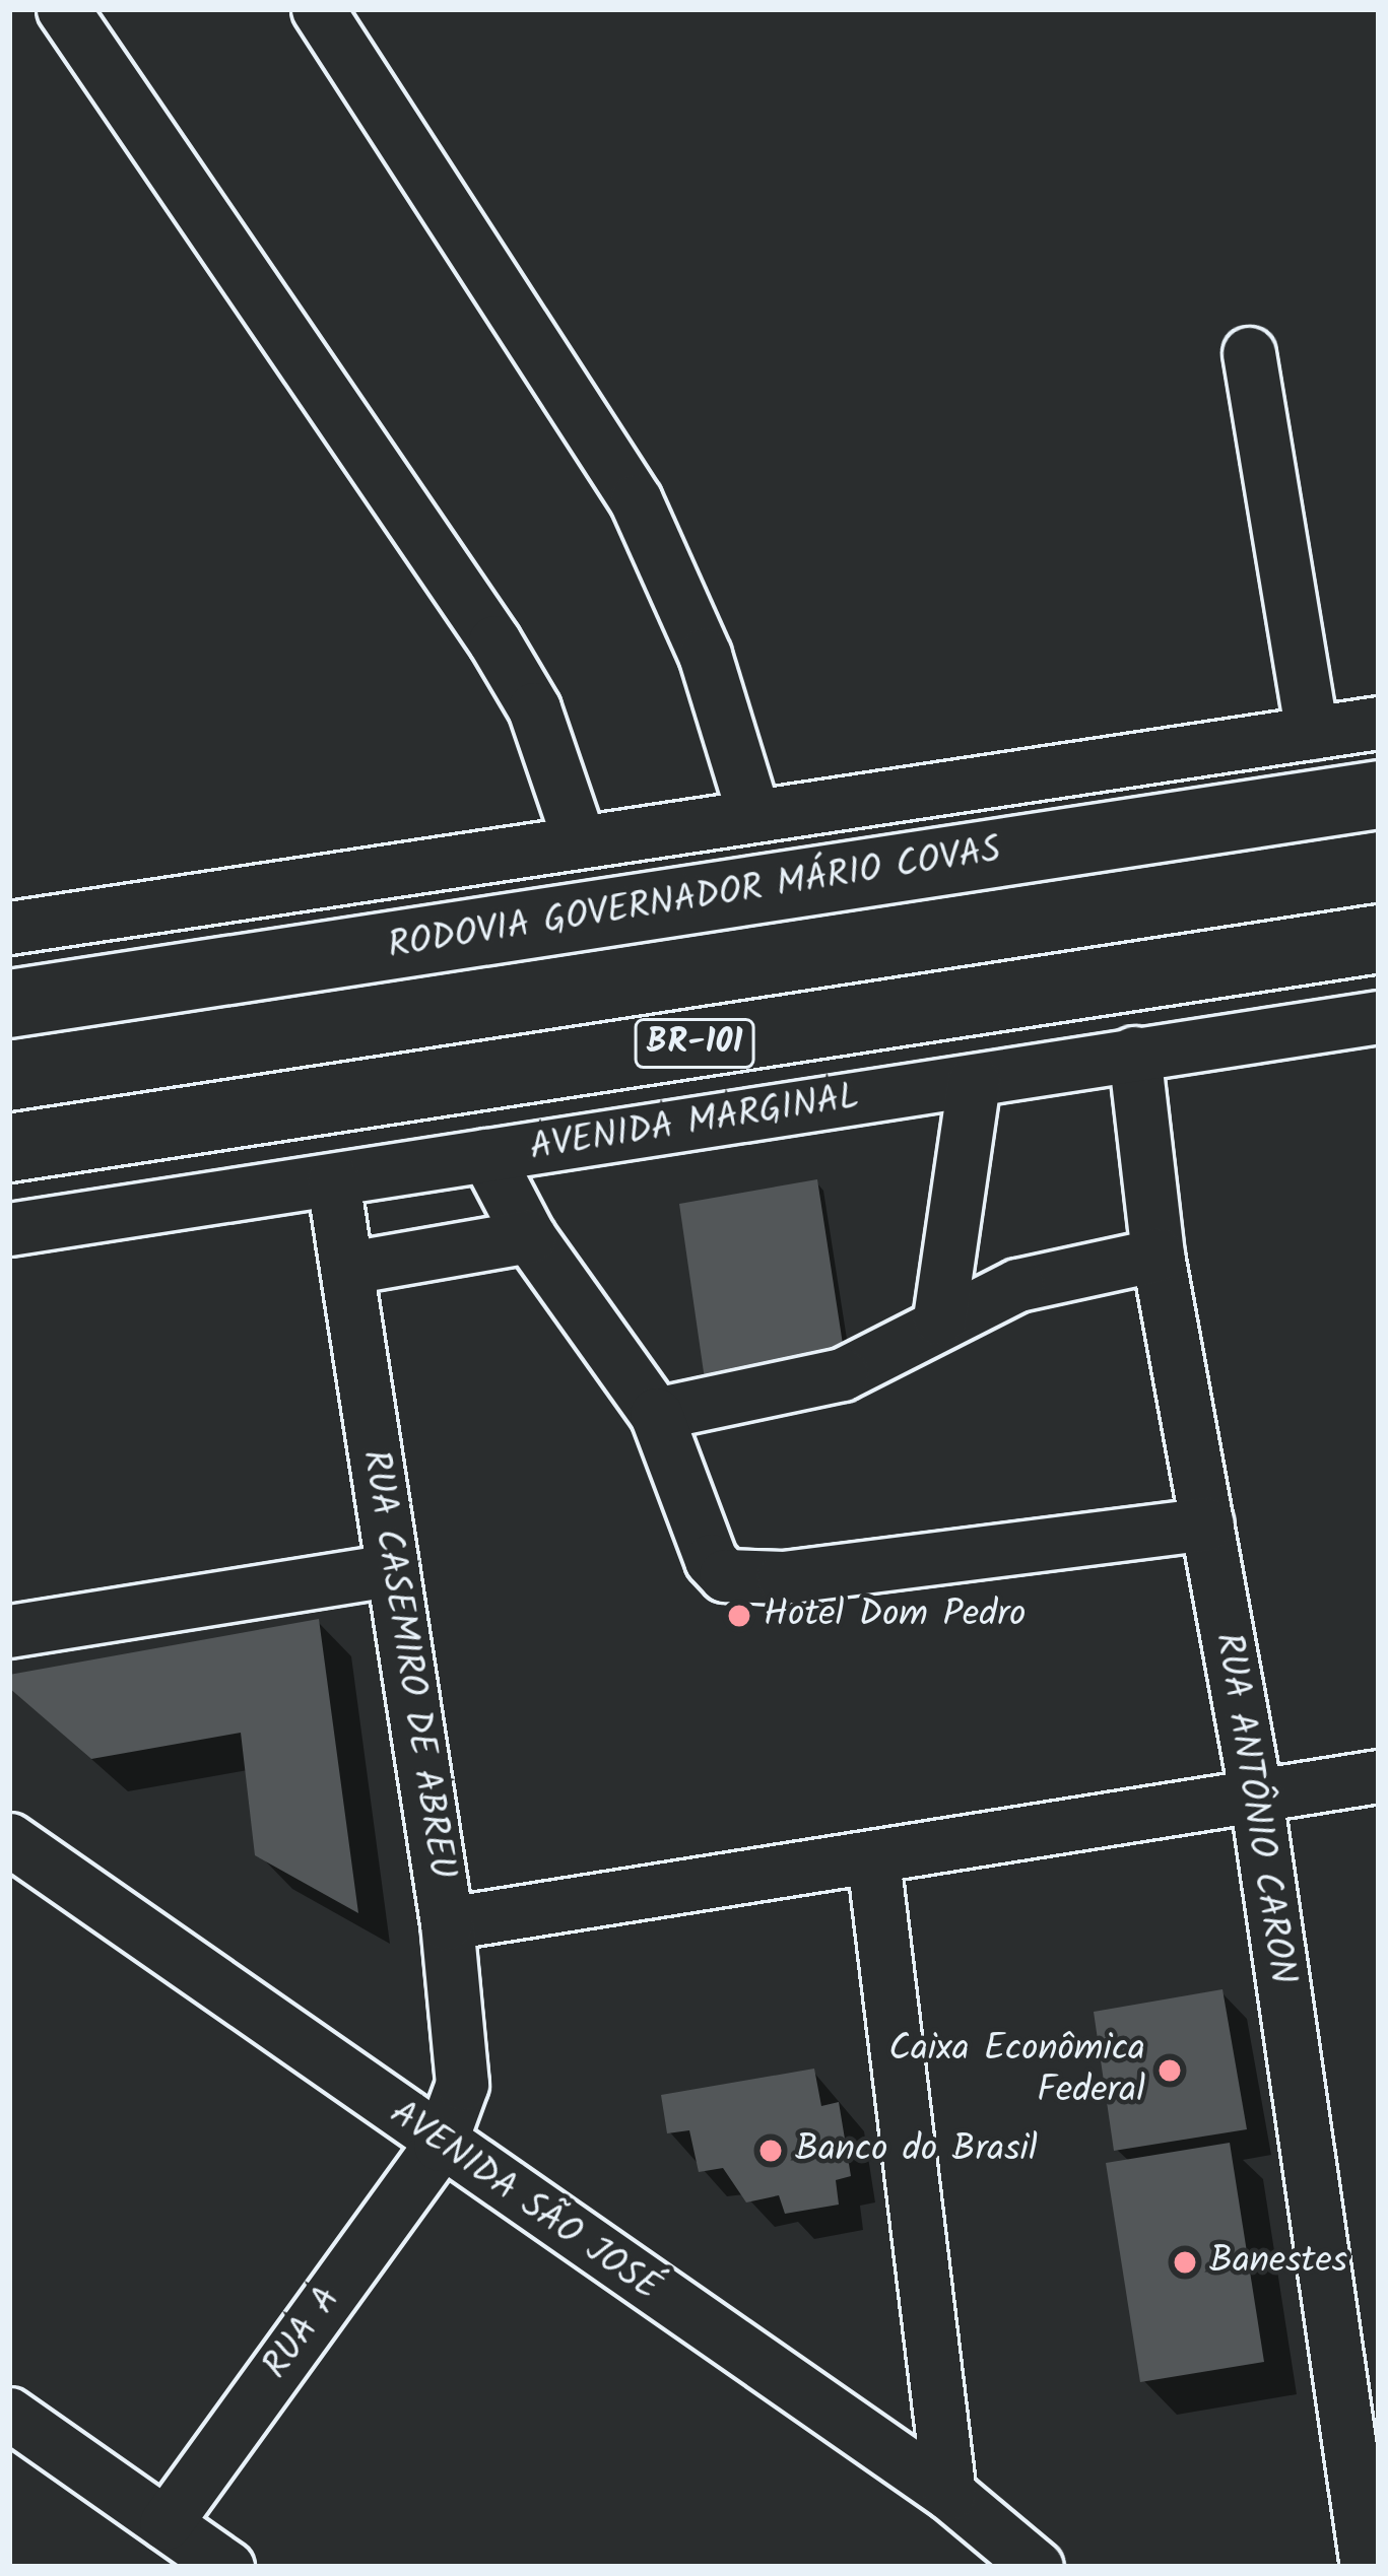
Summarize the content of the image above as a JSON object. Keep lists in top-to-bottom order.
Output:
{
  "streets": {
    "main road": ["RODOVIA GOVERNADOR MÁRIO COVAS", "BR-101"],
    "street": [
      "AVENIDA MARGINAL",
      "RUA CASEMIRO DE ABREU",
      "RUA ANTÔNIO CARON",
      "AVENIDA SÃO JOSÉ",
      "RUA A"
    ]
  },
  "crossings": [
    ["AVENIDA MARGINAL", "RUA CASEMIRO DE ABREU"],
    ["AVENIDA MARGINAL", "RUA ANTÔNIO CARON"],
    ["RUA CASEMIRO DE ABREU", "AVENIDA SÃO JOSÉ"],
    ["RUA CASEMIRO DE ABREU", "RUA A"],
    ["AVENIDA SÃO JOSÉ", "RUA A"]
  ],
  "places": [
    "Hotel Dom Pedro",
    "Caixa Econômica Federal",
    "Banco do Brasil",
    "Banestes"
  ]
}
